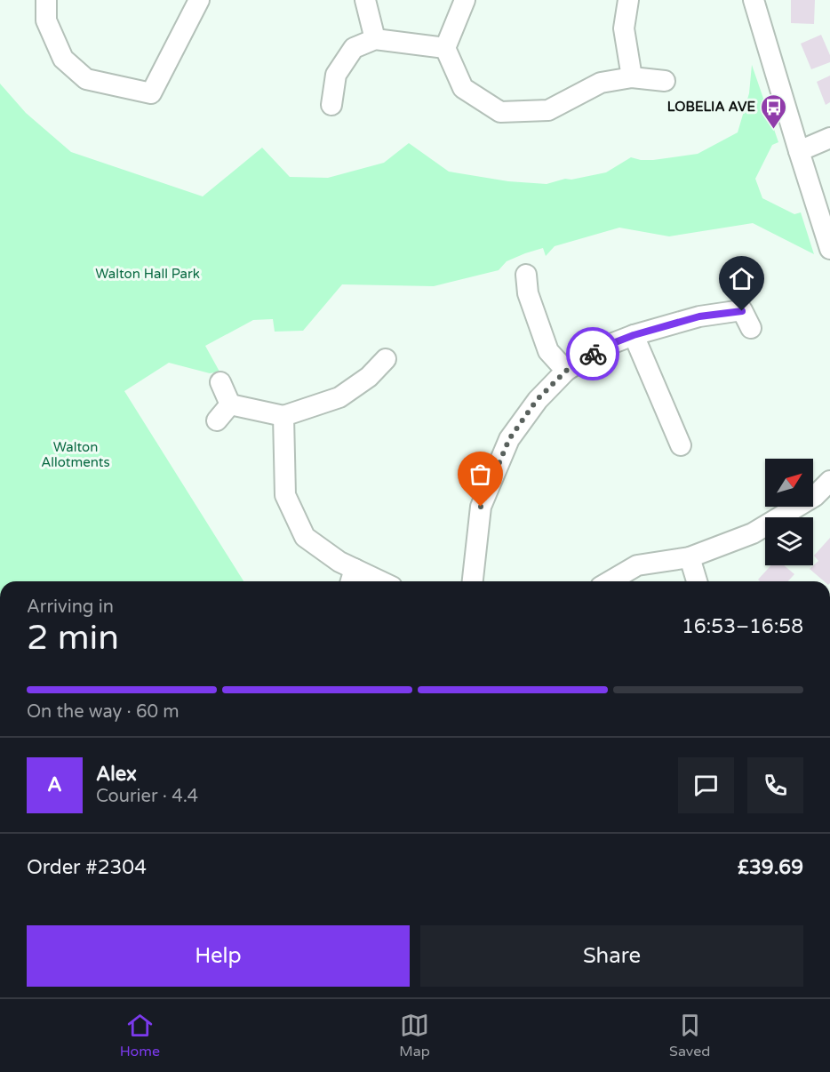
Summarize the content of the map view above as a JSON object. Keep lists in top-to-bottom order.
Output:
{
  "parks": ["Walton Hall Park", "Walton Allotments"],
  "places": {
    "bus stop": ["LOBELIA AVE"]
  },
  "north": "top right",
  "page": {
    "heading": ["2 min", "Arriving in", "16:53–16:58"],
    "panel": [
      "Alex",
      "Courier · 4.4",
      "Order #2304",
      "£39.69"
    ],
    "bar": "On the way · 60 m",
    "round": "A",
    "buttons": ["Help", "Share"],
    "tabs": ["Home", "Map", "Saved"]
  }
}
